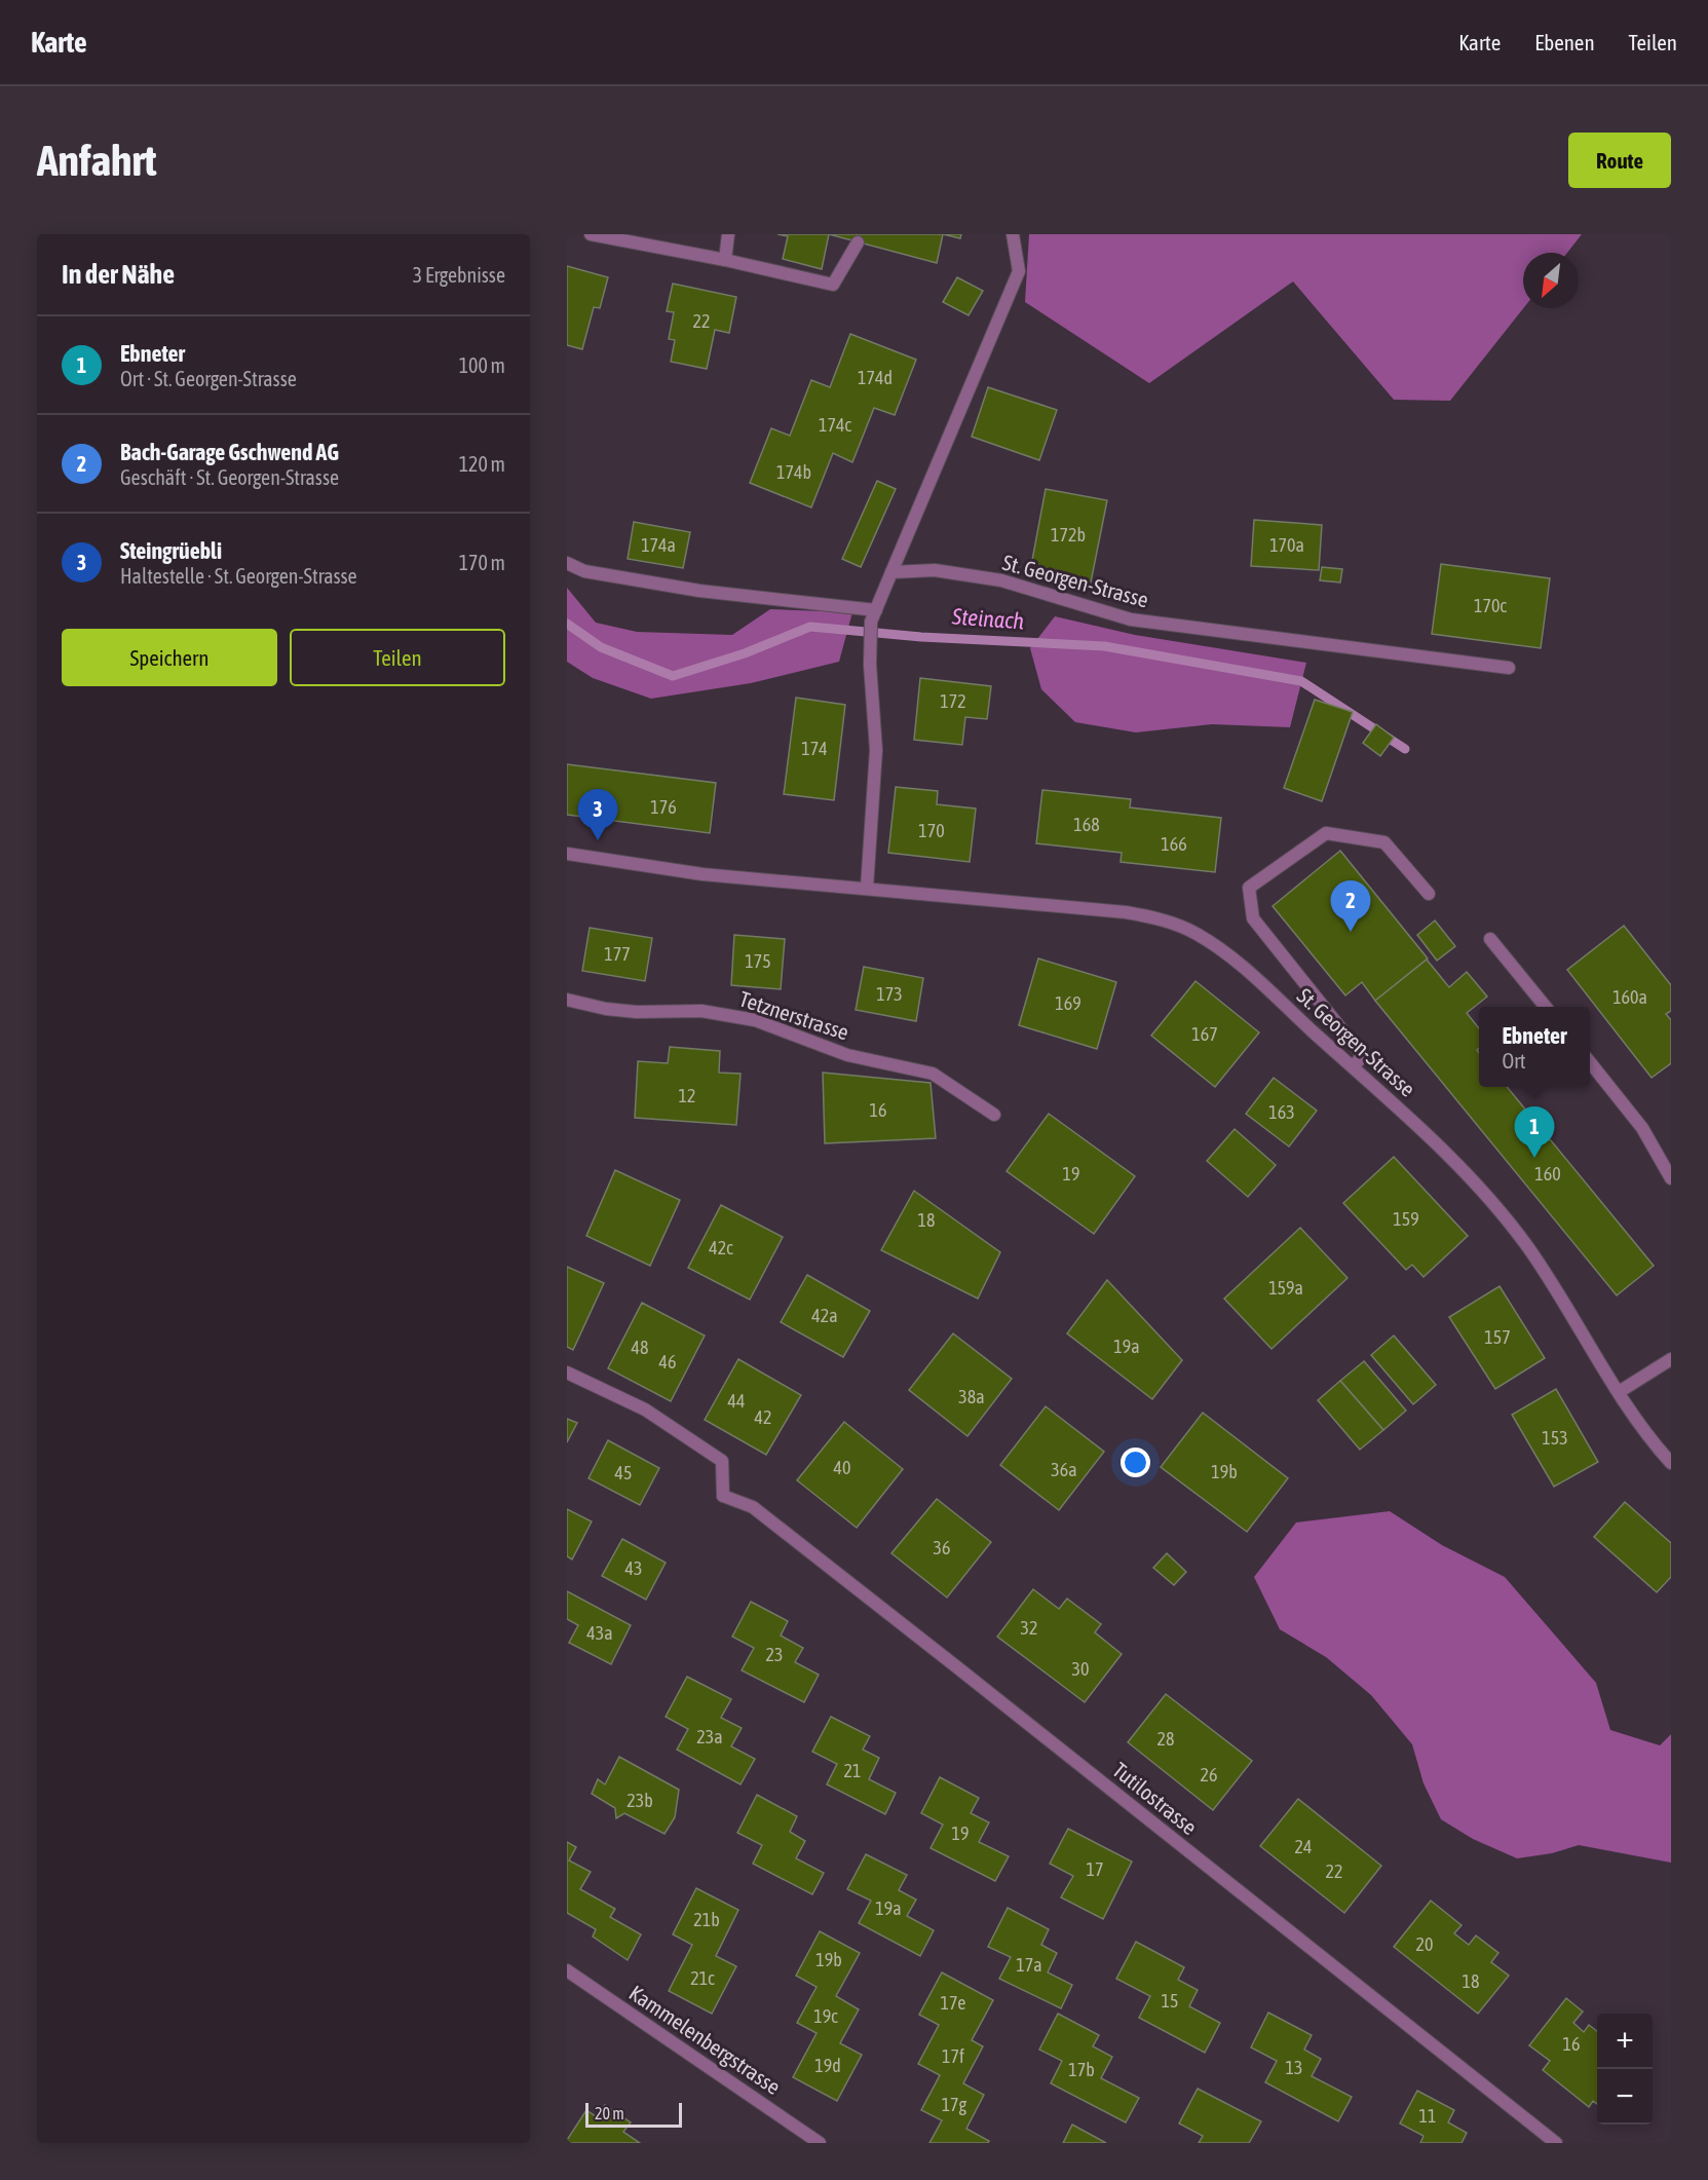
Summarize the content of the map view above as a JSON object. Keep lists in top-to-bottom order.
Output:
{
  "streets": {
    "street": [
      "St. Georgen-Strasse",
      "Tetznerstrasse",
      "Tutilostrasse",
      "Kammelenbergstrasse"
    ]
  },
  "water": ["Steinach"],
  "house_numbers": [
    "22",
    "174d",
    "174c",
    "174b",
    "172b",
    "174a",
    "170a",
    "170c",
    "172",
    "174",
    "176",
    "168",
    "170",
    "166",
    "177",
    "175",
    "173",
    "160a",
    "169",
    "167",
    "12",
    "16",
    "163",
    "19",
    "160",
    "159",
    "18",
    "42c",
    "159a",
    "42a",
    "157",
    "19a",
    "48",
    "46",
    "38a",
    "44",
    "42",
    "153",
    "40",
    "36a",
    "19b",
    "45",
    "36",
    "43",
    "32",
    "43a",
    "23",
    "30",
    "23a",
    "28",
    "21",
    "26",
    "23b",
    "19",
    "24",
    "17",
    "22",
    "19a",
    "21b",
    "20",
    "19b",
    "17a",
    "21c",
    "18",
    "15",
    "17e",
    "19c",
    "16",
    "17f",
    "19d",
    "13",
    "17b",
    "17g",
    "11"
  ],
  "scale_bar": "20 m",
  "north": "bottom left",
  "page": {
    "header": "Karte",
    "nav": ["Karte", "Ebenen", "Teilen"],
    "buttons": [
      "Route",
      ["Speichern", "Teilen"]
    ],
    "title": "Anfahrt",
    "heading": ["In der Nähe", "3 Ergebnisse"],
    "list": [
      {
        "mark": "1",
        "name": "Ebneter",
        "note": "Ort · St. Georgen-Strasse",
        "value": "100 m"
      },
      {
        "mark": "2",
        "name": "Bach-Garage Gschwend AG",
        "note": "Geschäft · St. Georgen-Strasse",
        "value": "120 m"
      },
      {
        "mark": "3",
        "name": "Steingrüebli",
        "note": "Haltestelle · St. Georgen-Strasse",
        "value": "170 m"
      }
    ],
    "pins": ["3", "2", "1"],
    "popup": ["Ebneter", "Ort"],
    "map_buttons": ["+", "−"],
    "scale": "20 m"
  }
}
